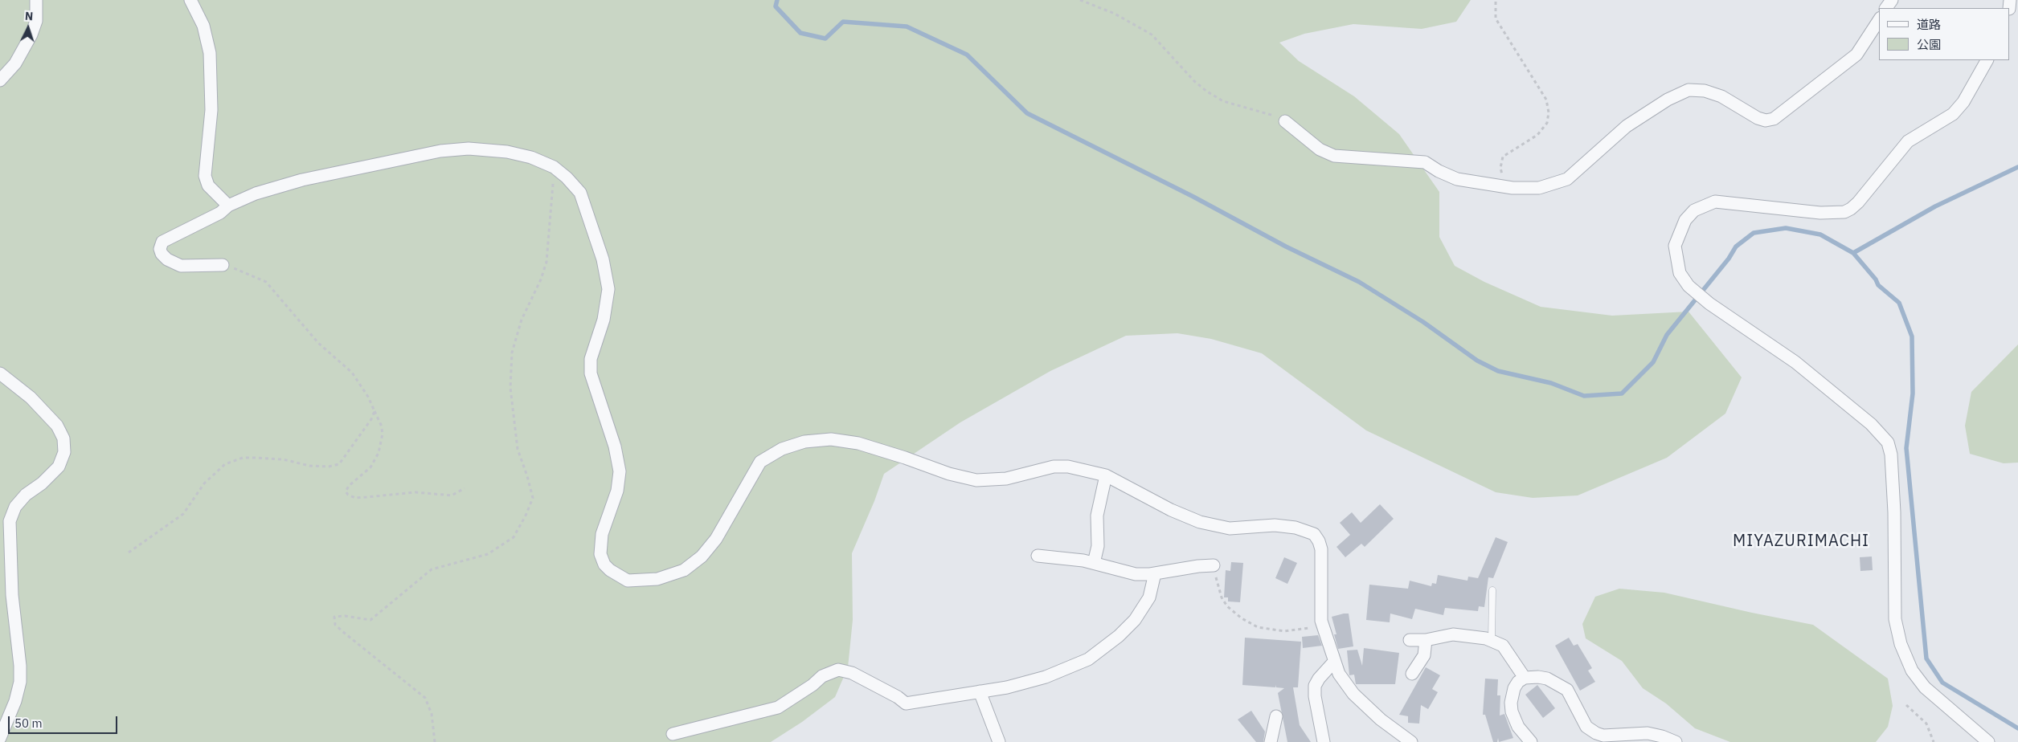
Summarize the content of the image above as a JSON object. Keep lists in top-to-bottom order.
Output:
{
  "districts": ["MIYAZURIMACHI"],
  "legend": ["道路", "公園"],
  "scale_bar": "50 m",
  "north": "top"
}
